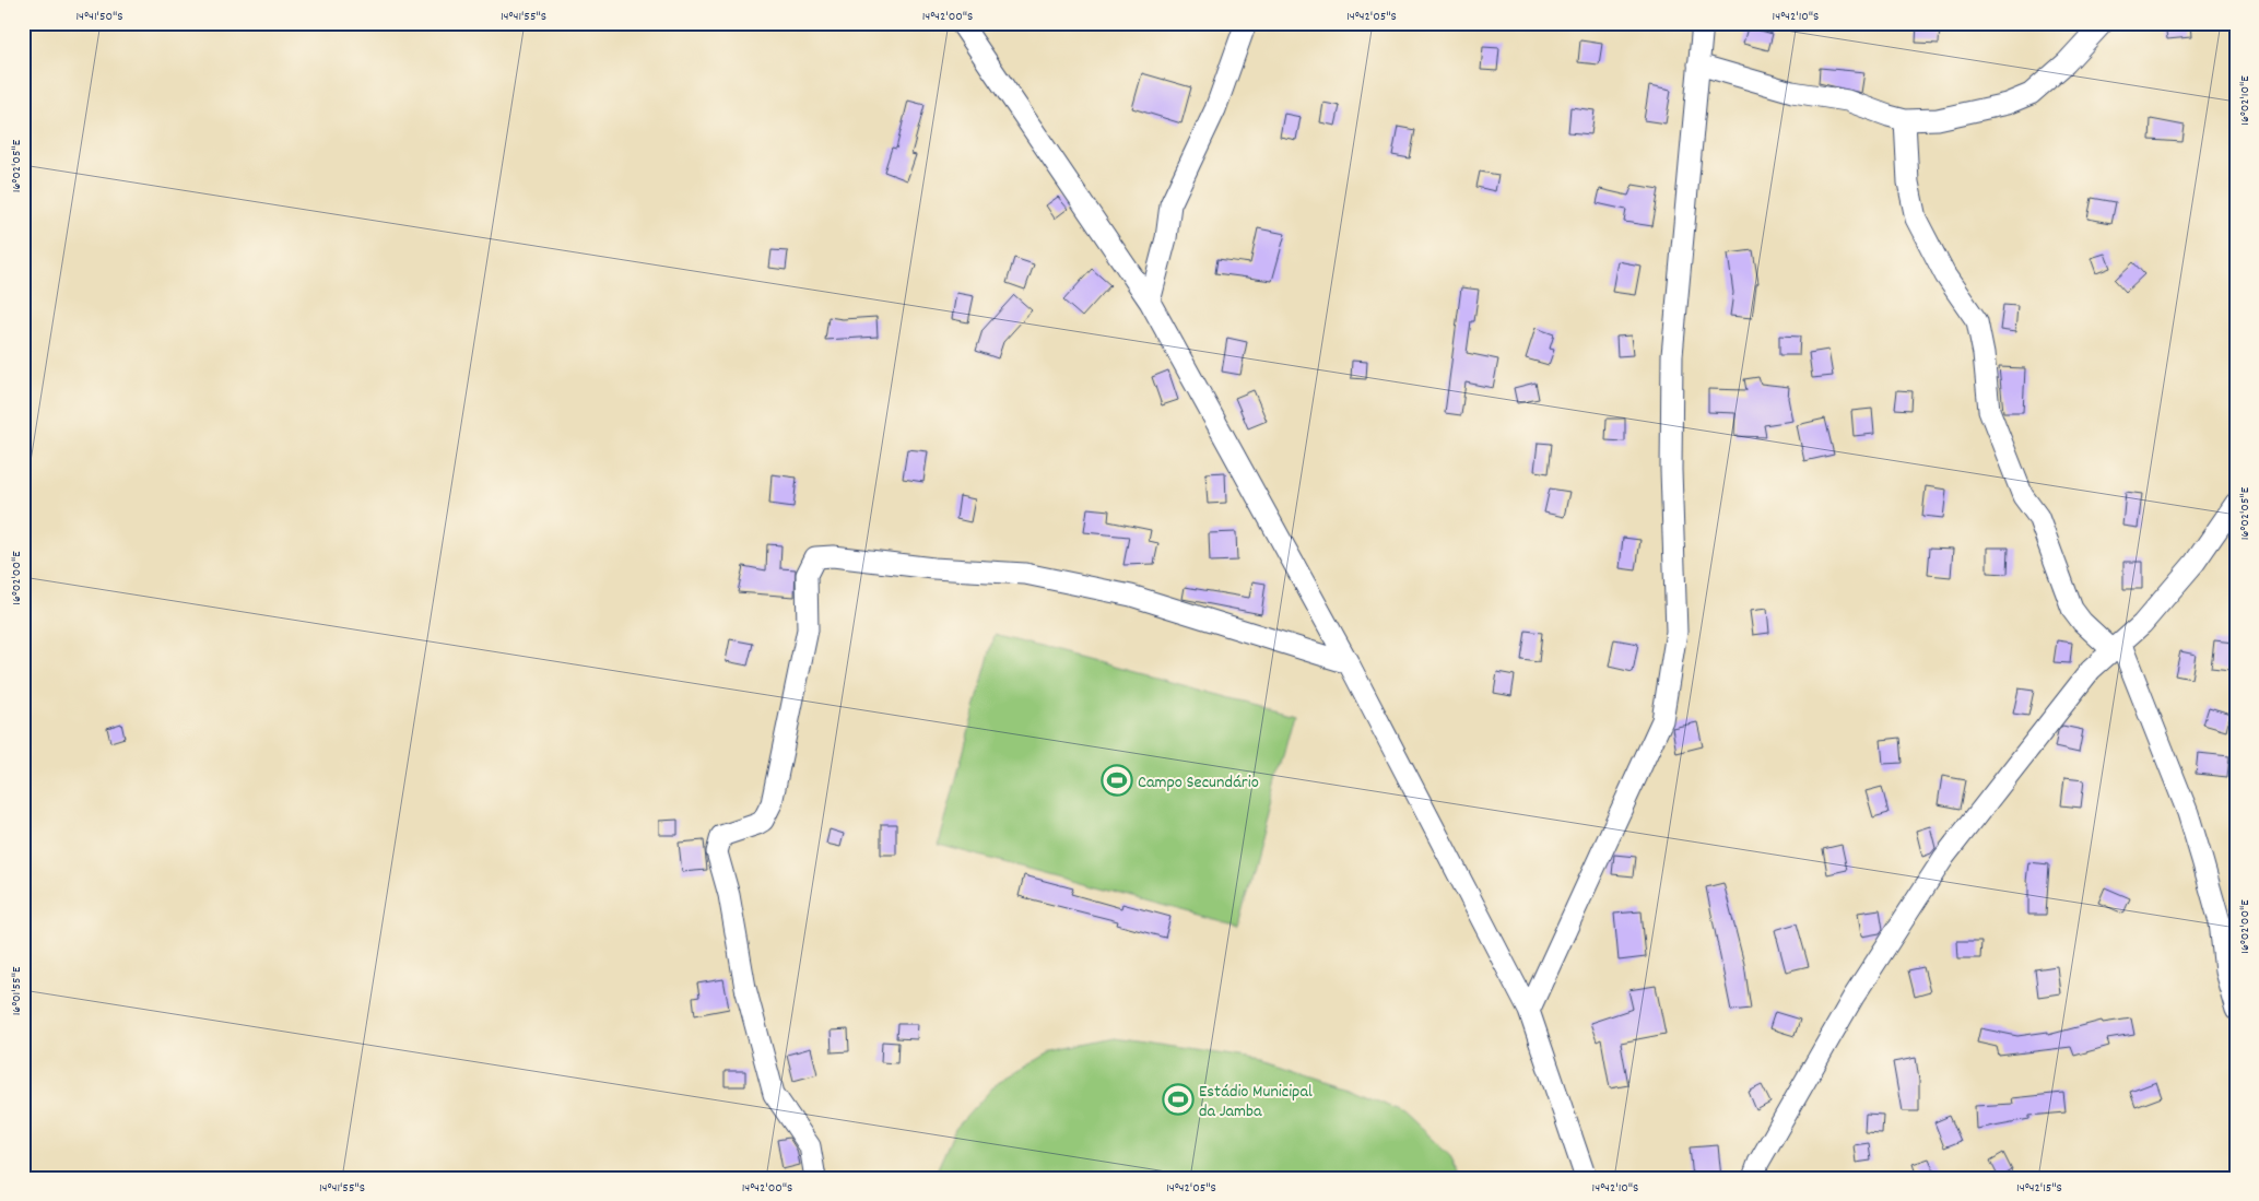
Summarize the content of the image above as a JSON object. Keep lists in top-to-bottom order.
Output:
{
  "places": {
    "sports": ["Campo Secundário", "Estádio Municipal da Jamba"]
  },
  "coordinates": [
    "14°41'50\"S",
    "14°41'55\"S",
    "14°42'00\"S",
    "14°42'05\"S",
    "14°42'10\"S",
    "16°02'10\"E",
    "16°02'05\"E",
    "16°02'00\"E",
    "16°01'55\"E",
    "14°42'15\"S"
  ]
}
